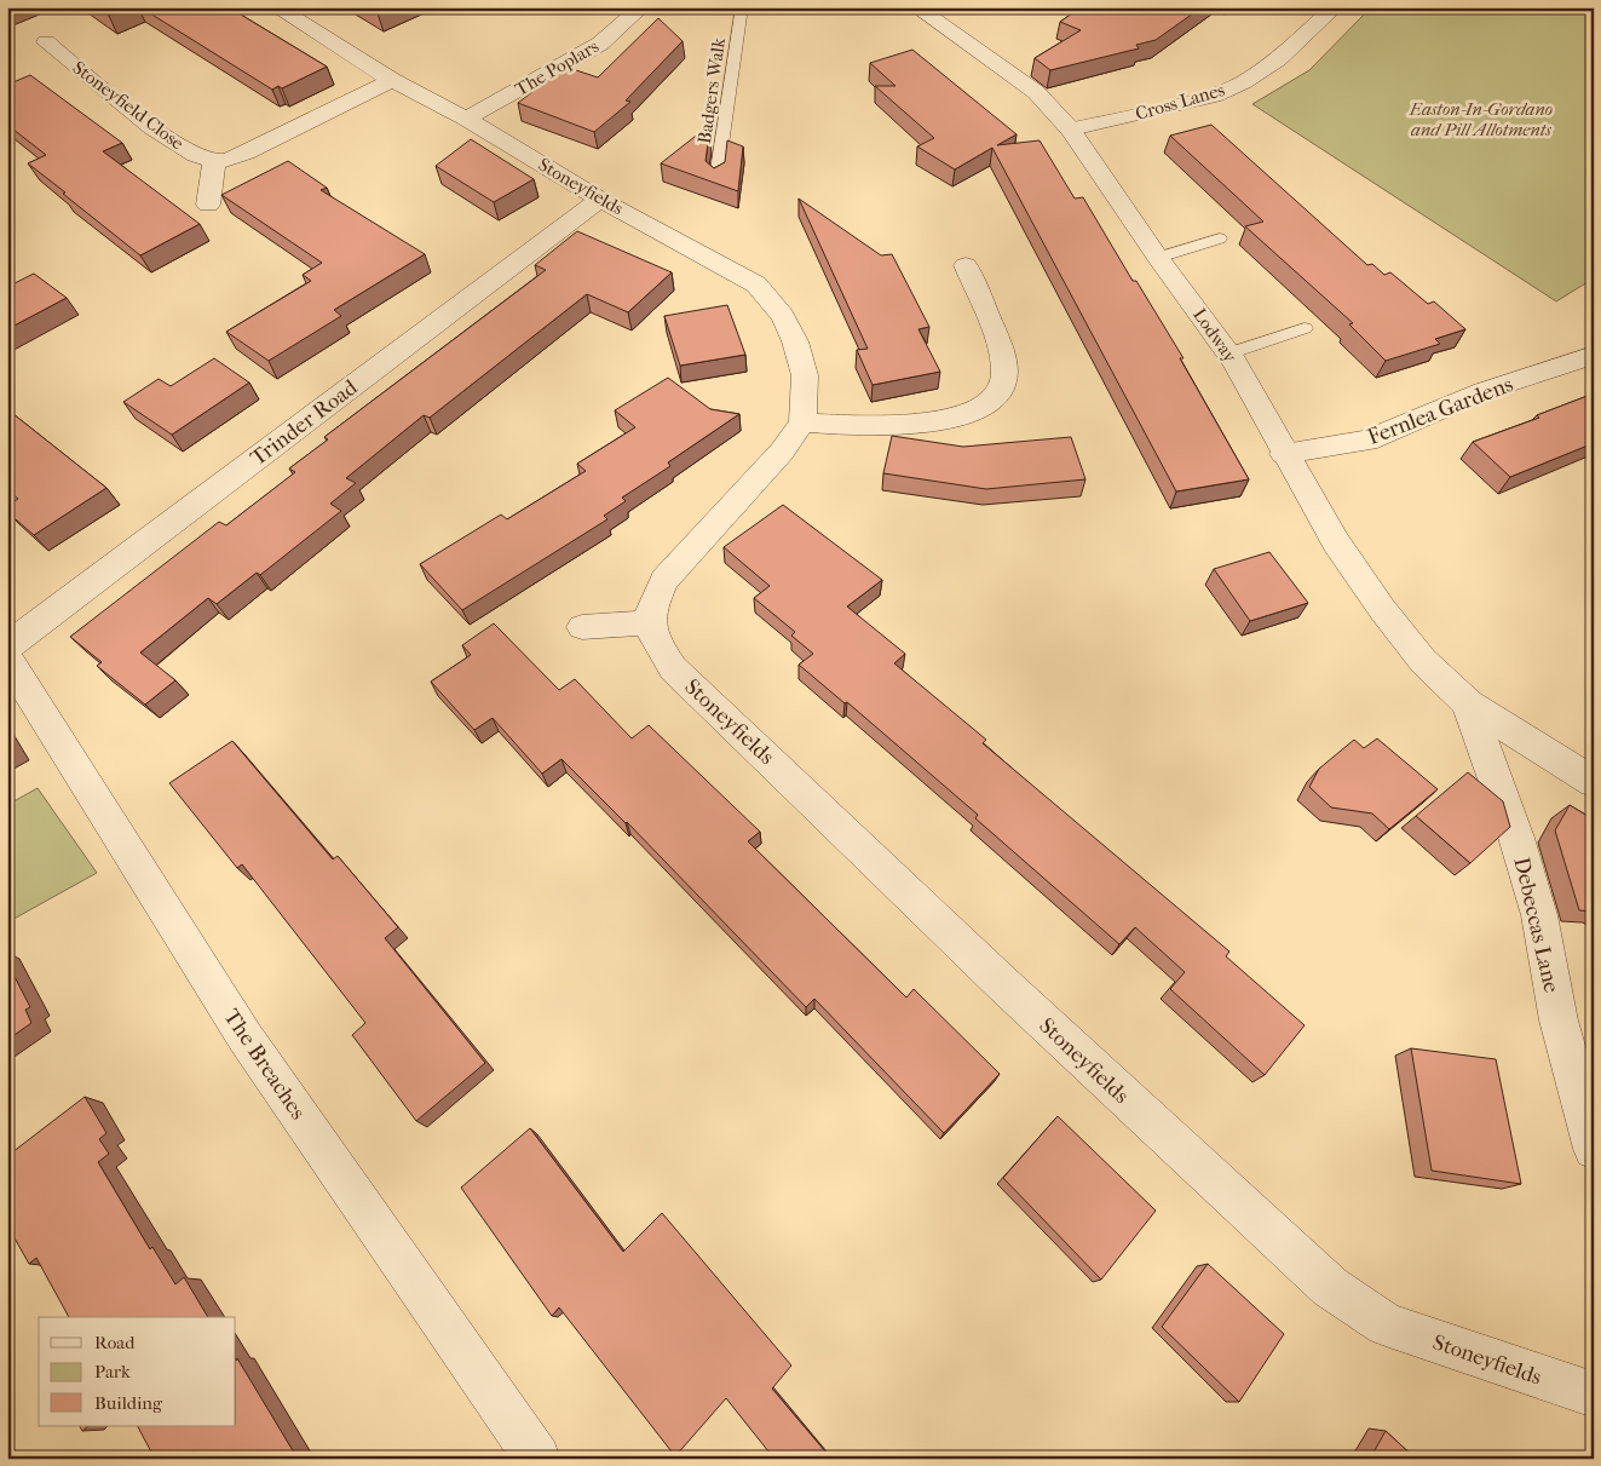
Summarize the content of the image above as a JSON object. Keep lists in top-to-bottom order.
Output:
{
  "streets": {
    "street": [
      "The Poplars",
      "Cross Lanes",
      "Stoneyfield Close",
      "Stoneyfields",
      "Lodway",
      "Fernlea Gardens",
      "Trinder Road",
      "Debeccas Lane",
      "The Breaches"
    ],
    "lane": ["Badgers Walk"]
  },
  "crossings": [
    ["The Poplars", "Stoneyfields"],
    ["Cross Lanes", "Lodway"],
    ["Stoneyfields", "Trinder Road"],
    ["Lodway", "Fernlea Gardens"],
    ["Lodway", "Debeccas Lane"]
  ],
  "parks": ["Easton-In-Gordano and Pill Allotments"],
  "legend": ["Road", "Park", "Building"]
}
